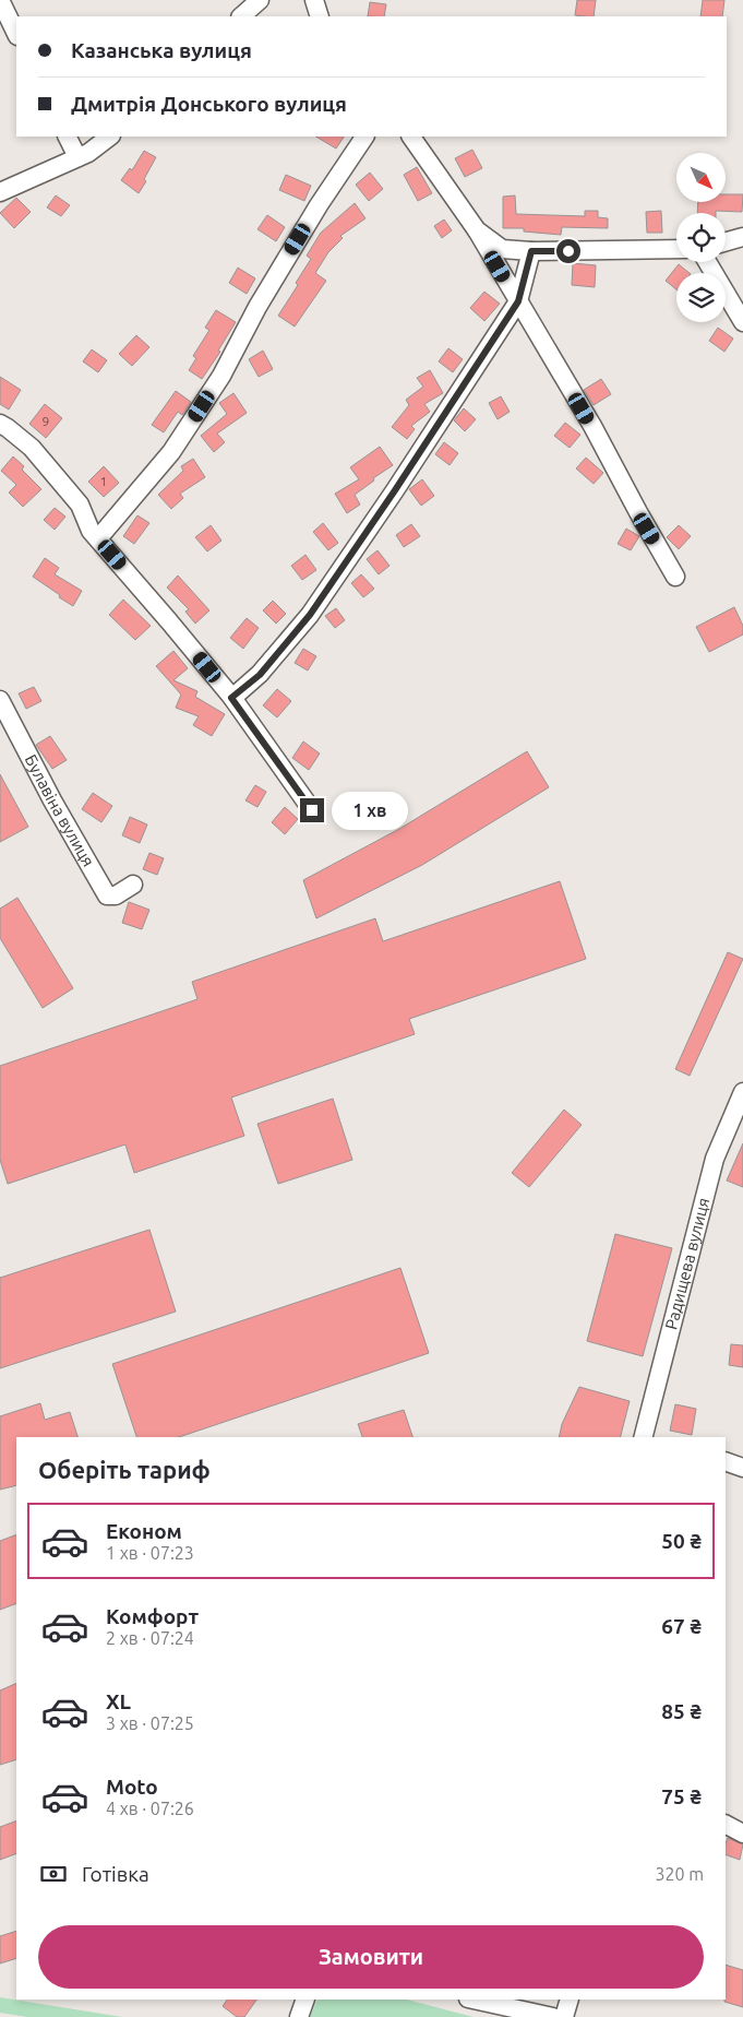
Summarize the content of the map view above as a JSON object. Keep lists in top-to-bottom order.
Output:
{
  "streets": {
    "street": ["Булавіна вулиця", "Радищева вулиця"]
  },
  "house_numbers": ["9", "1"],
  "north": "bottom right",
  "page": {
    "banner": ["Казанська вулиця", "Дмитрія Донського вулиця"],
    "bubble": "1 хв",
    "heading": "Оберіть тариф",
    "list": [
      {
        "name": "Економ",
        "note": "1 хв · 07:23",
        "value": "50 ₴"
      },
      {
        "name": "Комфорт",
        "note": "2 хв · 07:24",
        "value": "67 ₴"
      },
      {
        "name": "XL",
        "note": "3 хв · 07:25",
        "value": "85 ₴"
      },
      {
        "name": "Moto",
        "note": "4 хв · 07:26",
        "value": "75 ₴"
      }
    ],
    "pay": ["Готівка", "320 m"],
    "buttons": "Замовити"
  }
}
